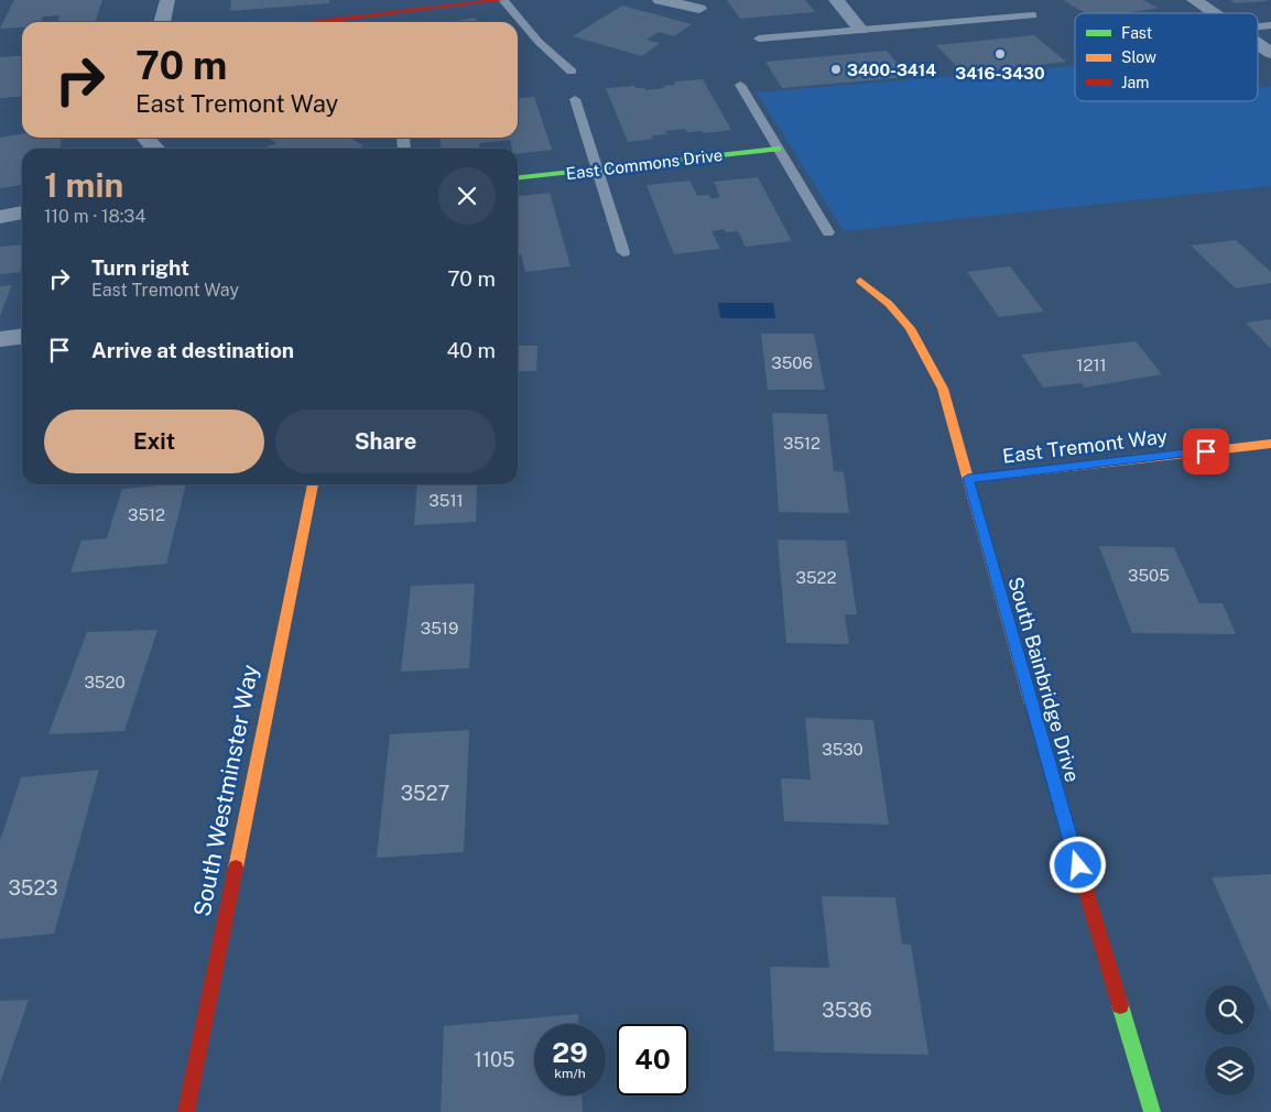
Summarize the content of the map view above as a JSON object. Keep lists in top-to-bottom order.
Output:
{
  "streets": {
    "street": [
      "East Commons Drive",
      "East Tremont Way",
      "South Bainbridge Drive",
      "South Westminster Way"
    ]
  },
  "crossings": [
    ["East Tremont Way", "South Bainbridge Drive"]
  ],
  "places": ["3416-3430", "3400-3414"],
  "house_numbers": [
    "3506",
    "1211",
    "3512",
    "3511",
    "3512",
    "3505",
    "3522",
    "3519",
    "3520",
    "3530",
    "3527",
    "3523",
    "3536",
    "1105"
  ],
  "legend": ["Fast", "Slow", "Jam"],
  "page": {
    "turn": ["70 m", "East Tremont Way"],
    "heading": ["1 min", "110 m · 18:34"],
    "list": [
      {
        "name": "Turn right",
        "note": "East Tremont Way",
        "value": "70 m"
      },
      {
        "name": "Arrive at destination",
        "value": "40 m"
      }
    ],
    "buttons": ["Exit", "Share"],
    "speed": "29 km/h",
    "limit": "40"
  }
}
